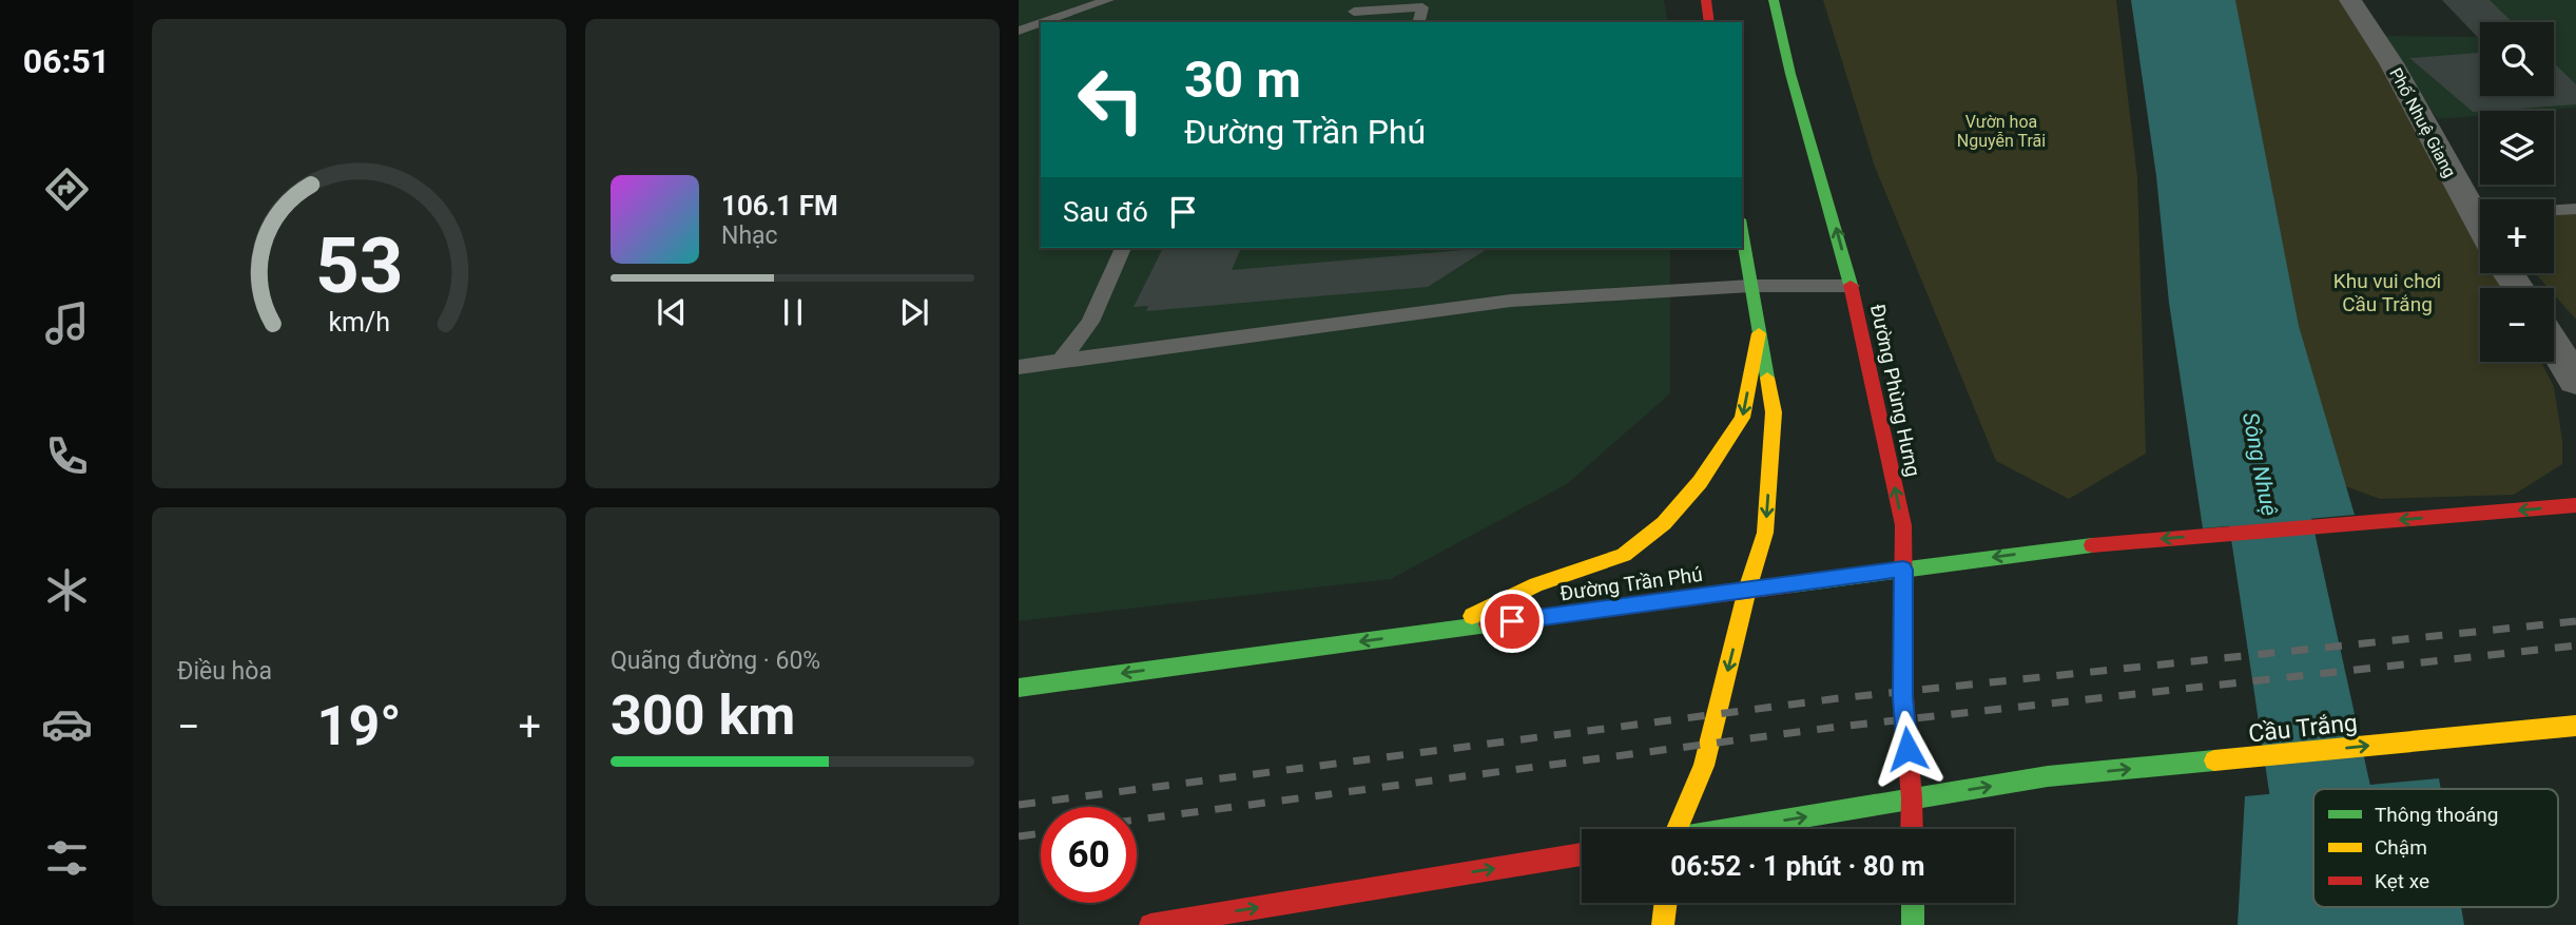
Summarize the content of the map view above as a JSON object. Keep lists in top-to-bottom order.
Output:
{
  "streets": {
    "main road": ["Đường Phùng Hưng", "Đường Trần Phú", "Cầu Trắng"],
    "street": ["Phố Nhuệ Giang"]
  },
  "crossings": [
    ["Đường Phùng Hưng", "Đường Trần Phú"],
    ["Đường Phùng Hưng", "Cầu Trắng"]
  ],
  "one_way": ["Đường Trần Phú", "Cầu Trắng"],
  "water": ["Sông Nhuệ"],
  "parks": ["Vườn hoa Nguyễn Trãi", "Khu vui chơi Cầu Trắng"],
  "legend": ["Thông thoáng", "Chậm", "Kẹt xe"],
  "page": {
    "tabs": "06:51",
    "map_buttons": ["+", "−"],
    "turn": ["30 m", "Đường Trần Phú"],
    "song": ["106.1 FM", "Nhạc"],
    "then": "Sau đó",
    "tile": [
      "Điều hòa",
      ["Quãng đường · 60%", "300 km"]
    ],
    "heat": ["−", "19°", "+"],
    "limit": "60",
    "trip": "06:52 · 1 phút · 80 m",
    "gauge": ["53", "km/h"]
  }
}
